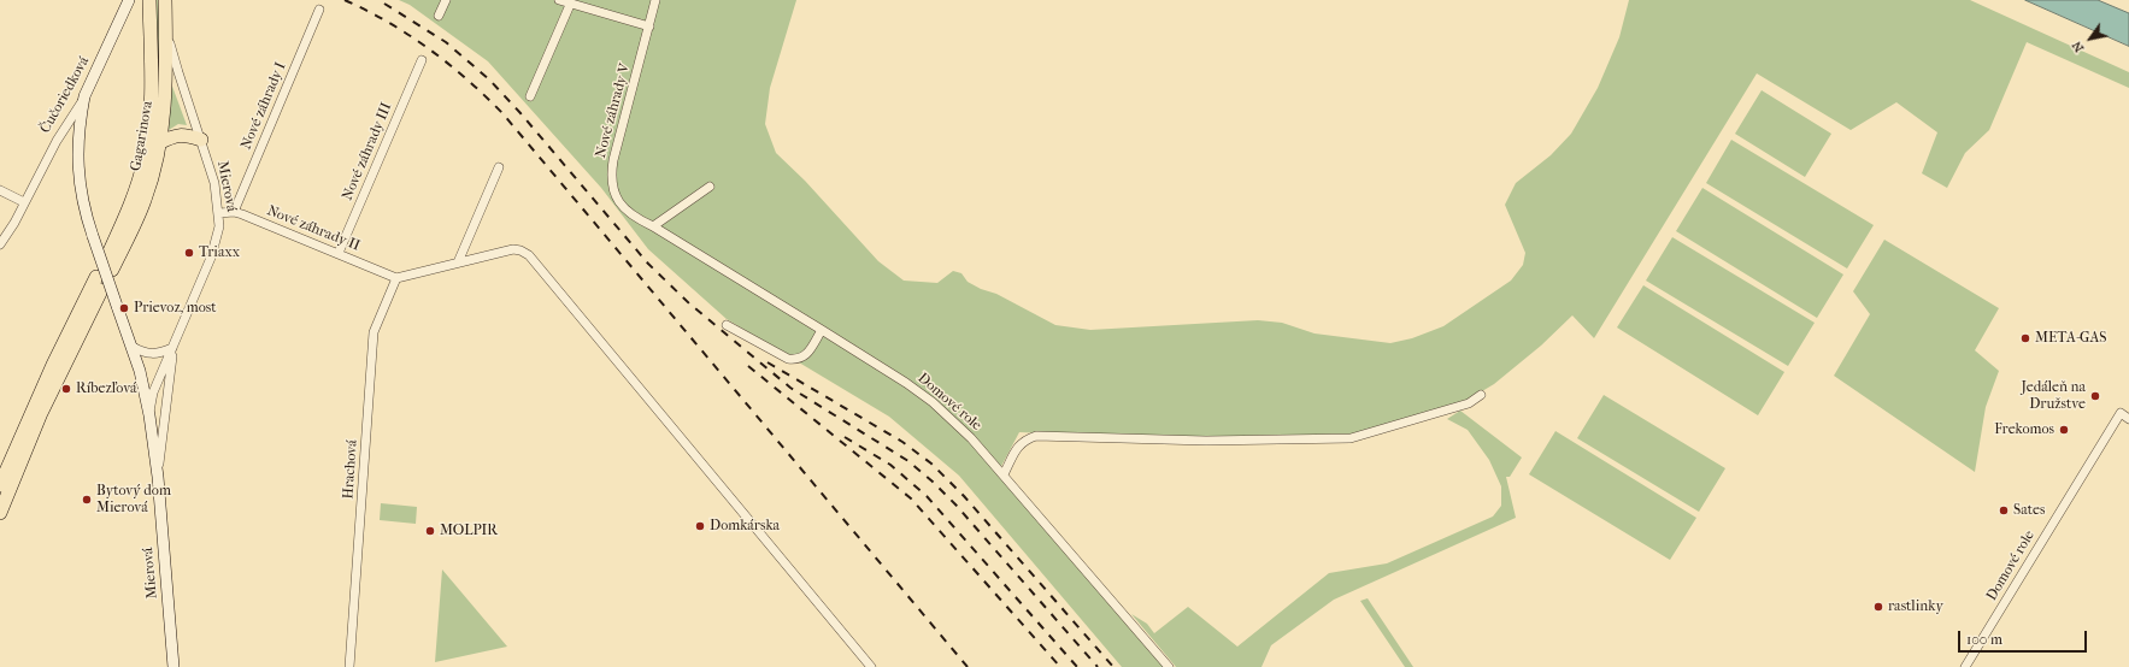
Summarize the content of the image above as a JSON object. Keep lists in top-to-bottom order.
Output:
{
  "streets": {
    "main road": ["Gagarinova"],
    "street": [
      "Čučoriedková",
      "Nové záhrady I",
      "Nové záhrady V",
      "Nové záhrady III",
      "Mierová",
      "Nové záhrady II",
      "Domové role",
      "Hrachová"
    ]
  },
  "crossings": [
    ["Čučoriedková", "Mierová"],
    ["Nové záhrady I", "Nové záhrady II"],
    ["Nové záhrady V", "Domové role"],
    ["Gagarinova", "Mierová"],
    ["Nové záhrady III", "Nové záhrady II"],
    ["Mierová", "Nové záhrady II"],
    ["Nové záhrady II", "Hrachová"]
  ],
  "places": [
    "Triaxx",
    "Prievoz, most",
    "META-GAS",
    "Ríbezľová",
    "Jedáleň na Družstve",
    "Frekomos",
    "Bytový dom Mierová",
    "Sates",
    "Domkárska",
    "MOLPIR",
    "rastlinky"
  ],
  "scale_bar": "100 m",
  "north": "bottom left"
}
